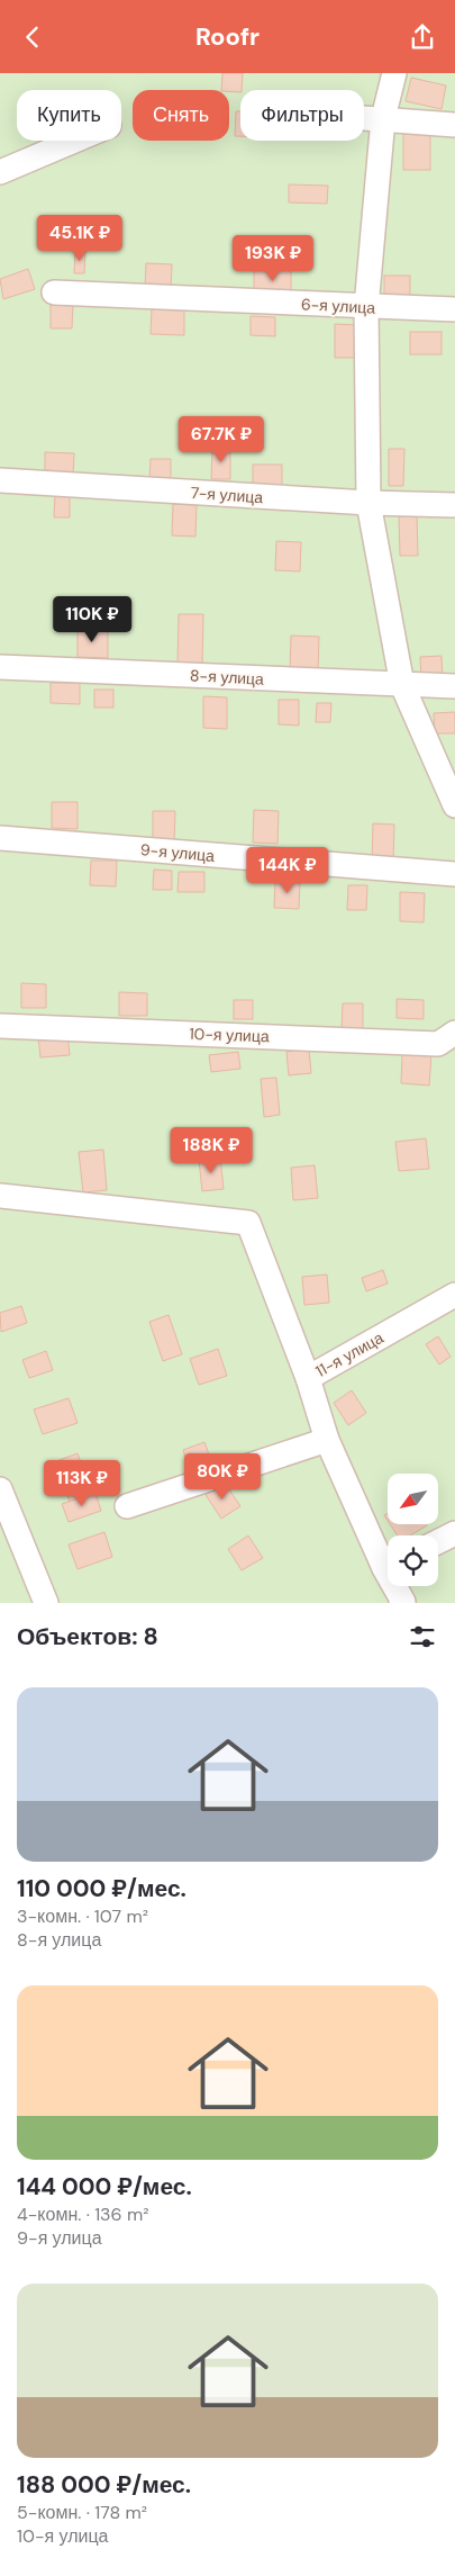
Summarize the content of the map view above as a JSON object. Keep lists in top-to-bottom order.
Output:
{
  "streets": {
    "street": [
      "6-я улица",
      "7-я улица",
      "8-я улица",
      "9-я улица",
      "10-я улица",
      "11-я улица"
    ]
  },
  "north": "bottom left",
  "page": {
    "header": "Roofr",
    "chip": ["Купить", "Снять", "Фильтры"],
    "price": [
      "45.1K ₽",
      "193K ₽",
      "67.7K ₽",
      "110K ₽",
      "144K ₽",
      "188K ₽",
      "80K ₽",
      "113K ₽"
    ],
    "heading": "Объектов: 8",
    "list": [
      {
        "name": "110 000 ₽/мес.",
        "note": "3-комн. · 107 m² · 8-я улица"
      },
      {
        "name": "144 000 ₽/мес.",
        "note": "4-комн. · 136 m² · 9-я улица"
      },
      {
        "name": "188 000 ₽/мес.",
        "note": "5-комн. · 178 m² · 10-я улица"
      }
    ]
  }
}
